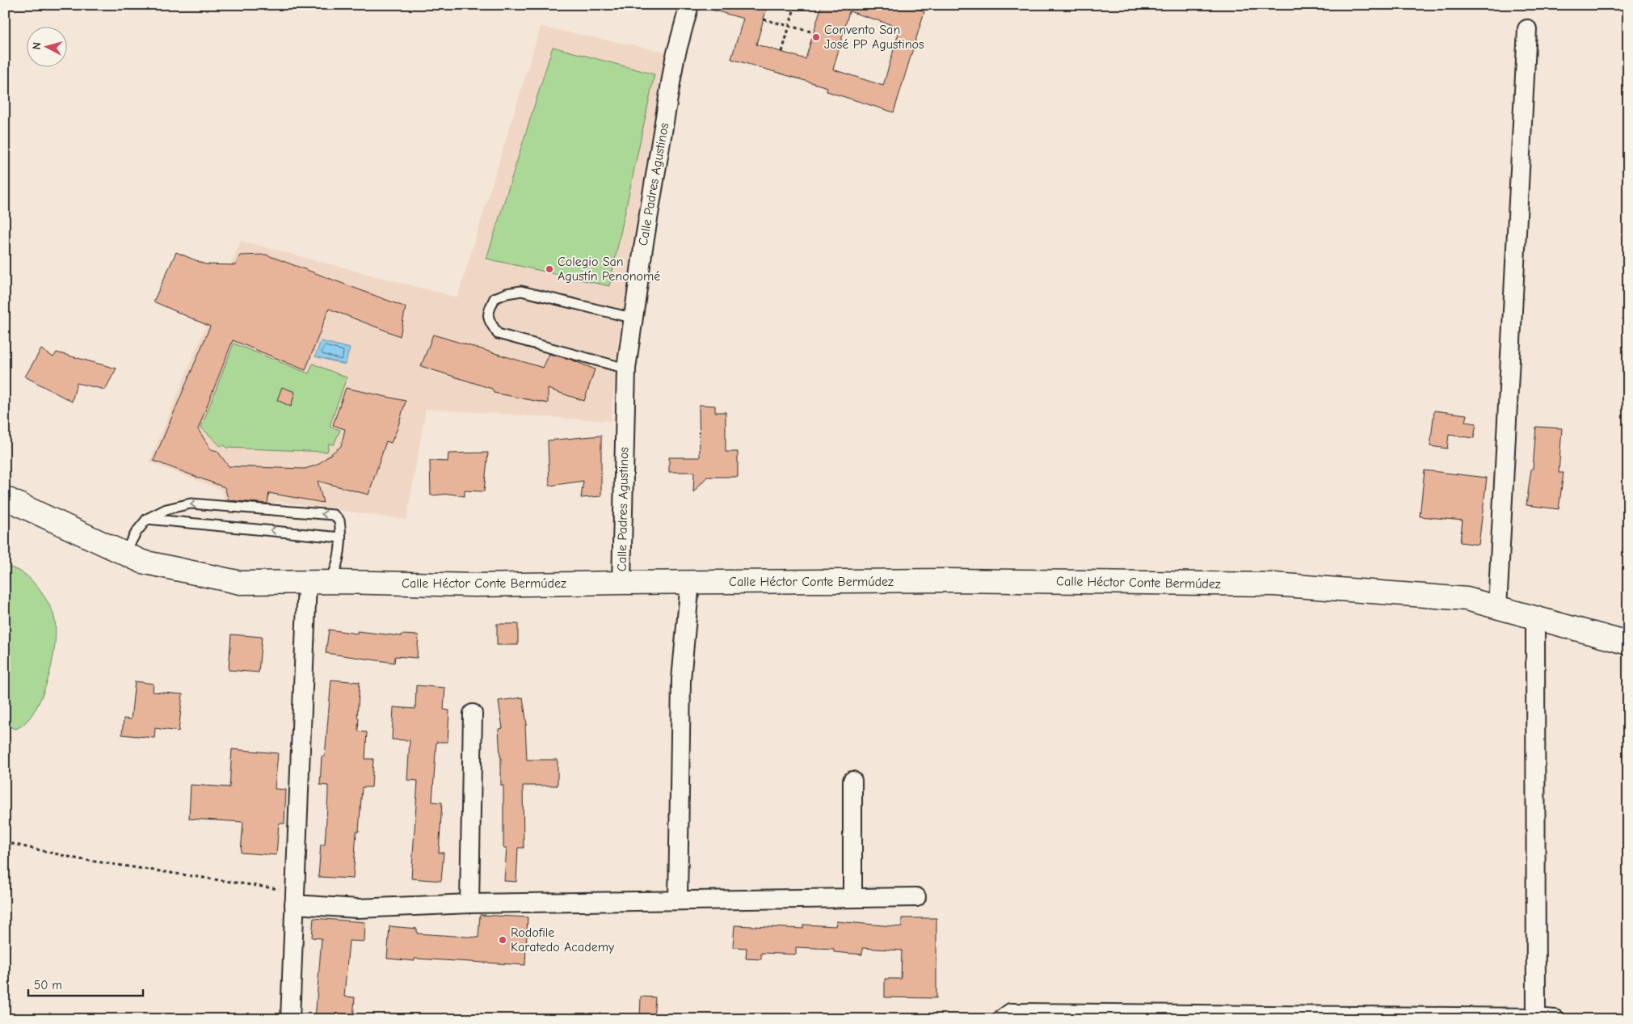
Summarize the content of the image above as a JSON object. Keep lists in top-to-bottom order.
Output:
{
  "streets": {
    "street": ["Calle Padres Agustinos", "Calle Héctor Conte Bermúdez"]
  },
  "crossings": [
    ["Calle Padres Agustinos", "Calle Héctor Conte Bermúdez"]
  ],
  "places": ["Convento San José PP Agustinos", "Colegio San Agustín Penonomé", "Rodofile Karatedo Academy"],
  "scale_bar": "50 m",
  "north": "left"
}
